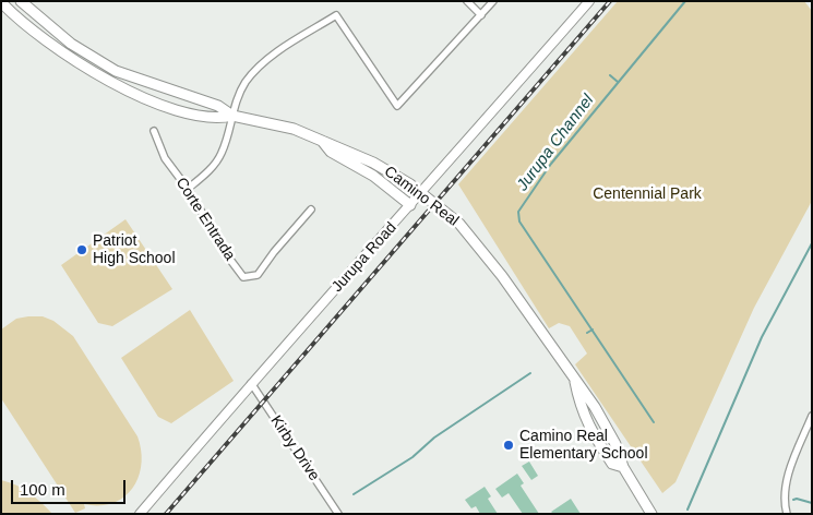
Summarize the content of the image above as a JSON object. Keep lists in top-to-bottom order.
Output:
{
  "streets": {
    "main road": ["Camino Real"],
    "street": ["Corte Entrada", "Jurupa Road", "Kirby Drive"]
  },
  "crossings": [
    ["Camino Real", "Jurupa Road"],
    ["Jurupa Road", "Kirby Drive"]
  ],
  "water": ["Jurupa Channel"],
  "parks": ["Centennial Park"],
  "places": ["Patriot High School", "Camino Real Elementary School"],
  "scale_bar": "100 m"
}
